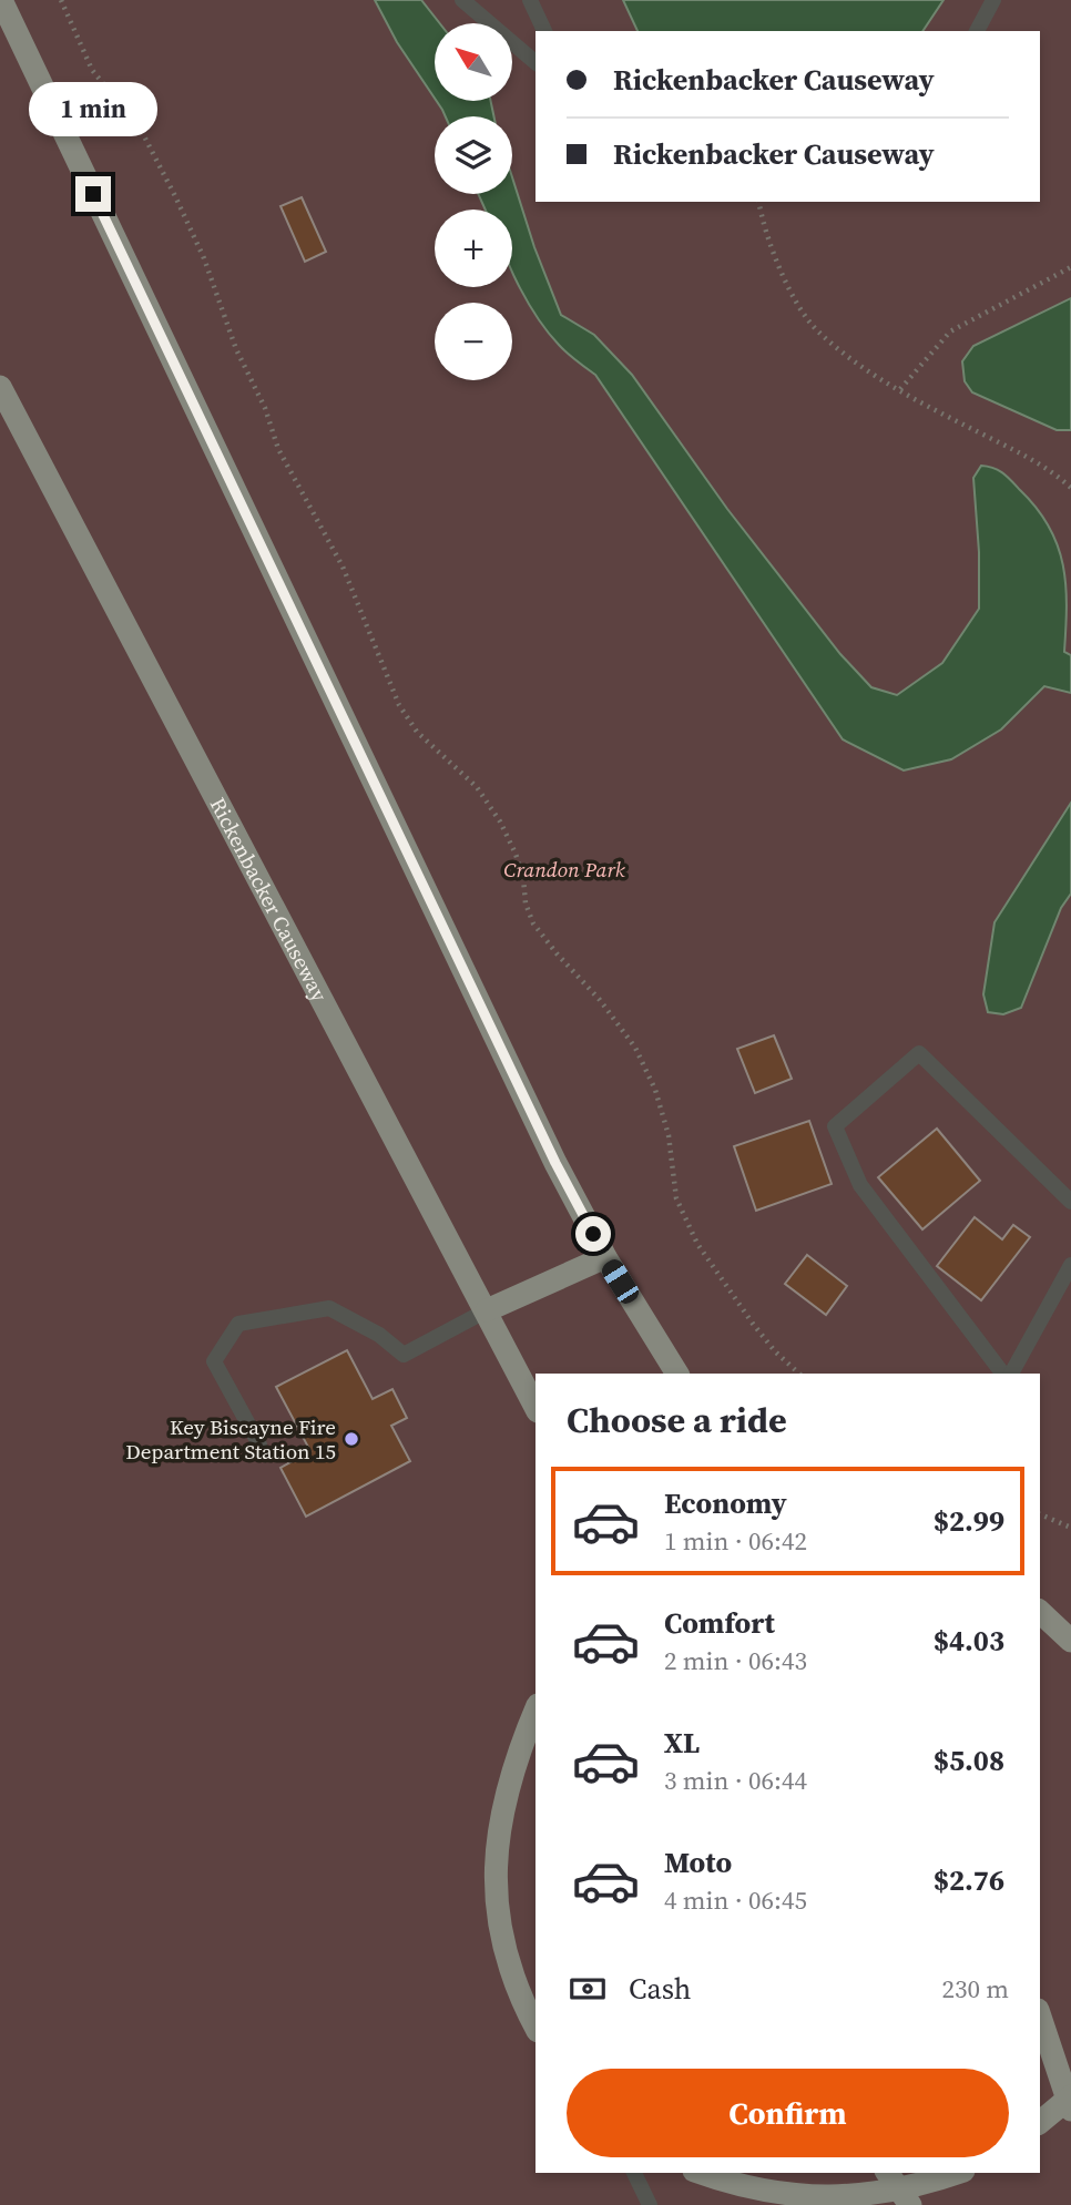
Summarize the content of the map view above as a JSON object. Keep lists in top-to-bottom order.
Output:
{
  "streets": {
    "main road": ["Rickenbacker Causeway"]
  },
  "parks": ["Crandon Park"],
  "places": ["Key Biscayne Fire Department Station 15"],
  "north": "top left",
  "page": {
    "map_buttons": ["+", "−"],
    "banner": ["Rickenbacker Causeway", "Rickenbacker Causeway"],
    "bubble": "1 min",
    "heading": "Choose a ride",
    "list": [
      {
        "name": "Economy",
        "note": "1 min · 06:42",
        "value": "$2.99"
      },
      {
        "name": "Comfort",
        "note": "2 min · 06:43",
        "value": "$4.03"
      },
      {
        "name": "XL",
        "note": "3 min · 06:44",
        "value": "$5.08"
      },
      {
        "name": "Moto",
        "note": "4 min · 06:45",
        "value": "$2.76"
      }
    ],
    "pay": ["Cash", "230 m"],
    "buttons": "Confirm"
  }
}
